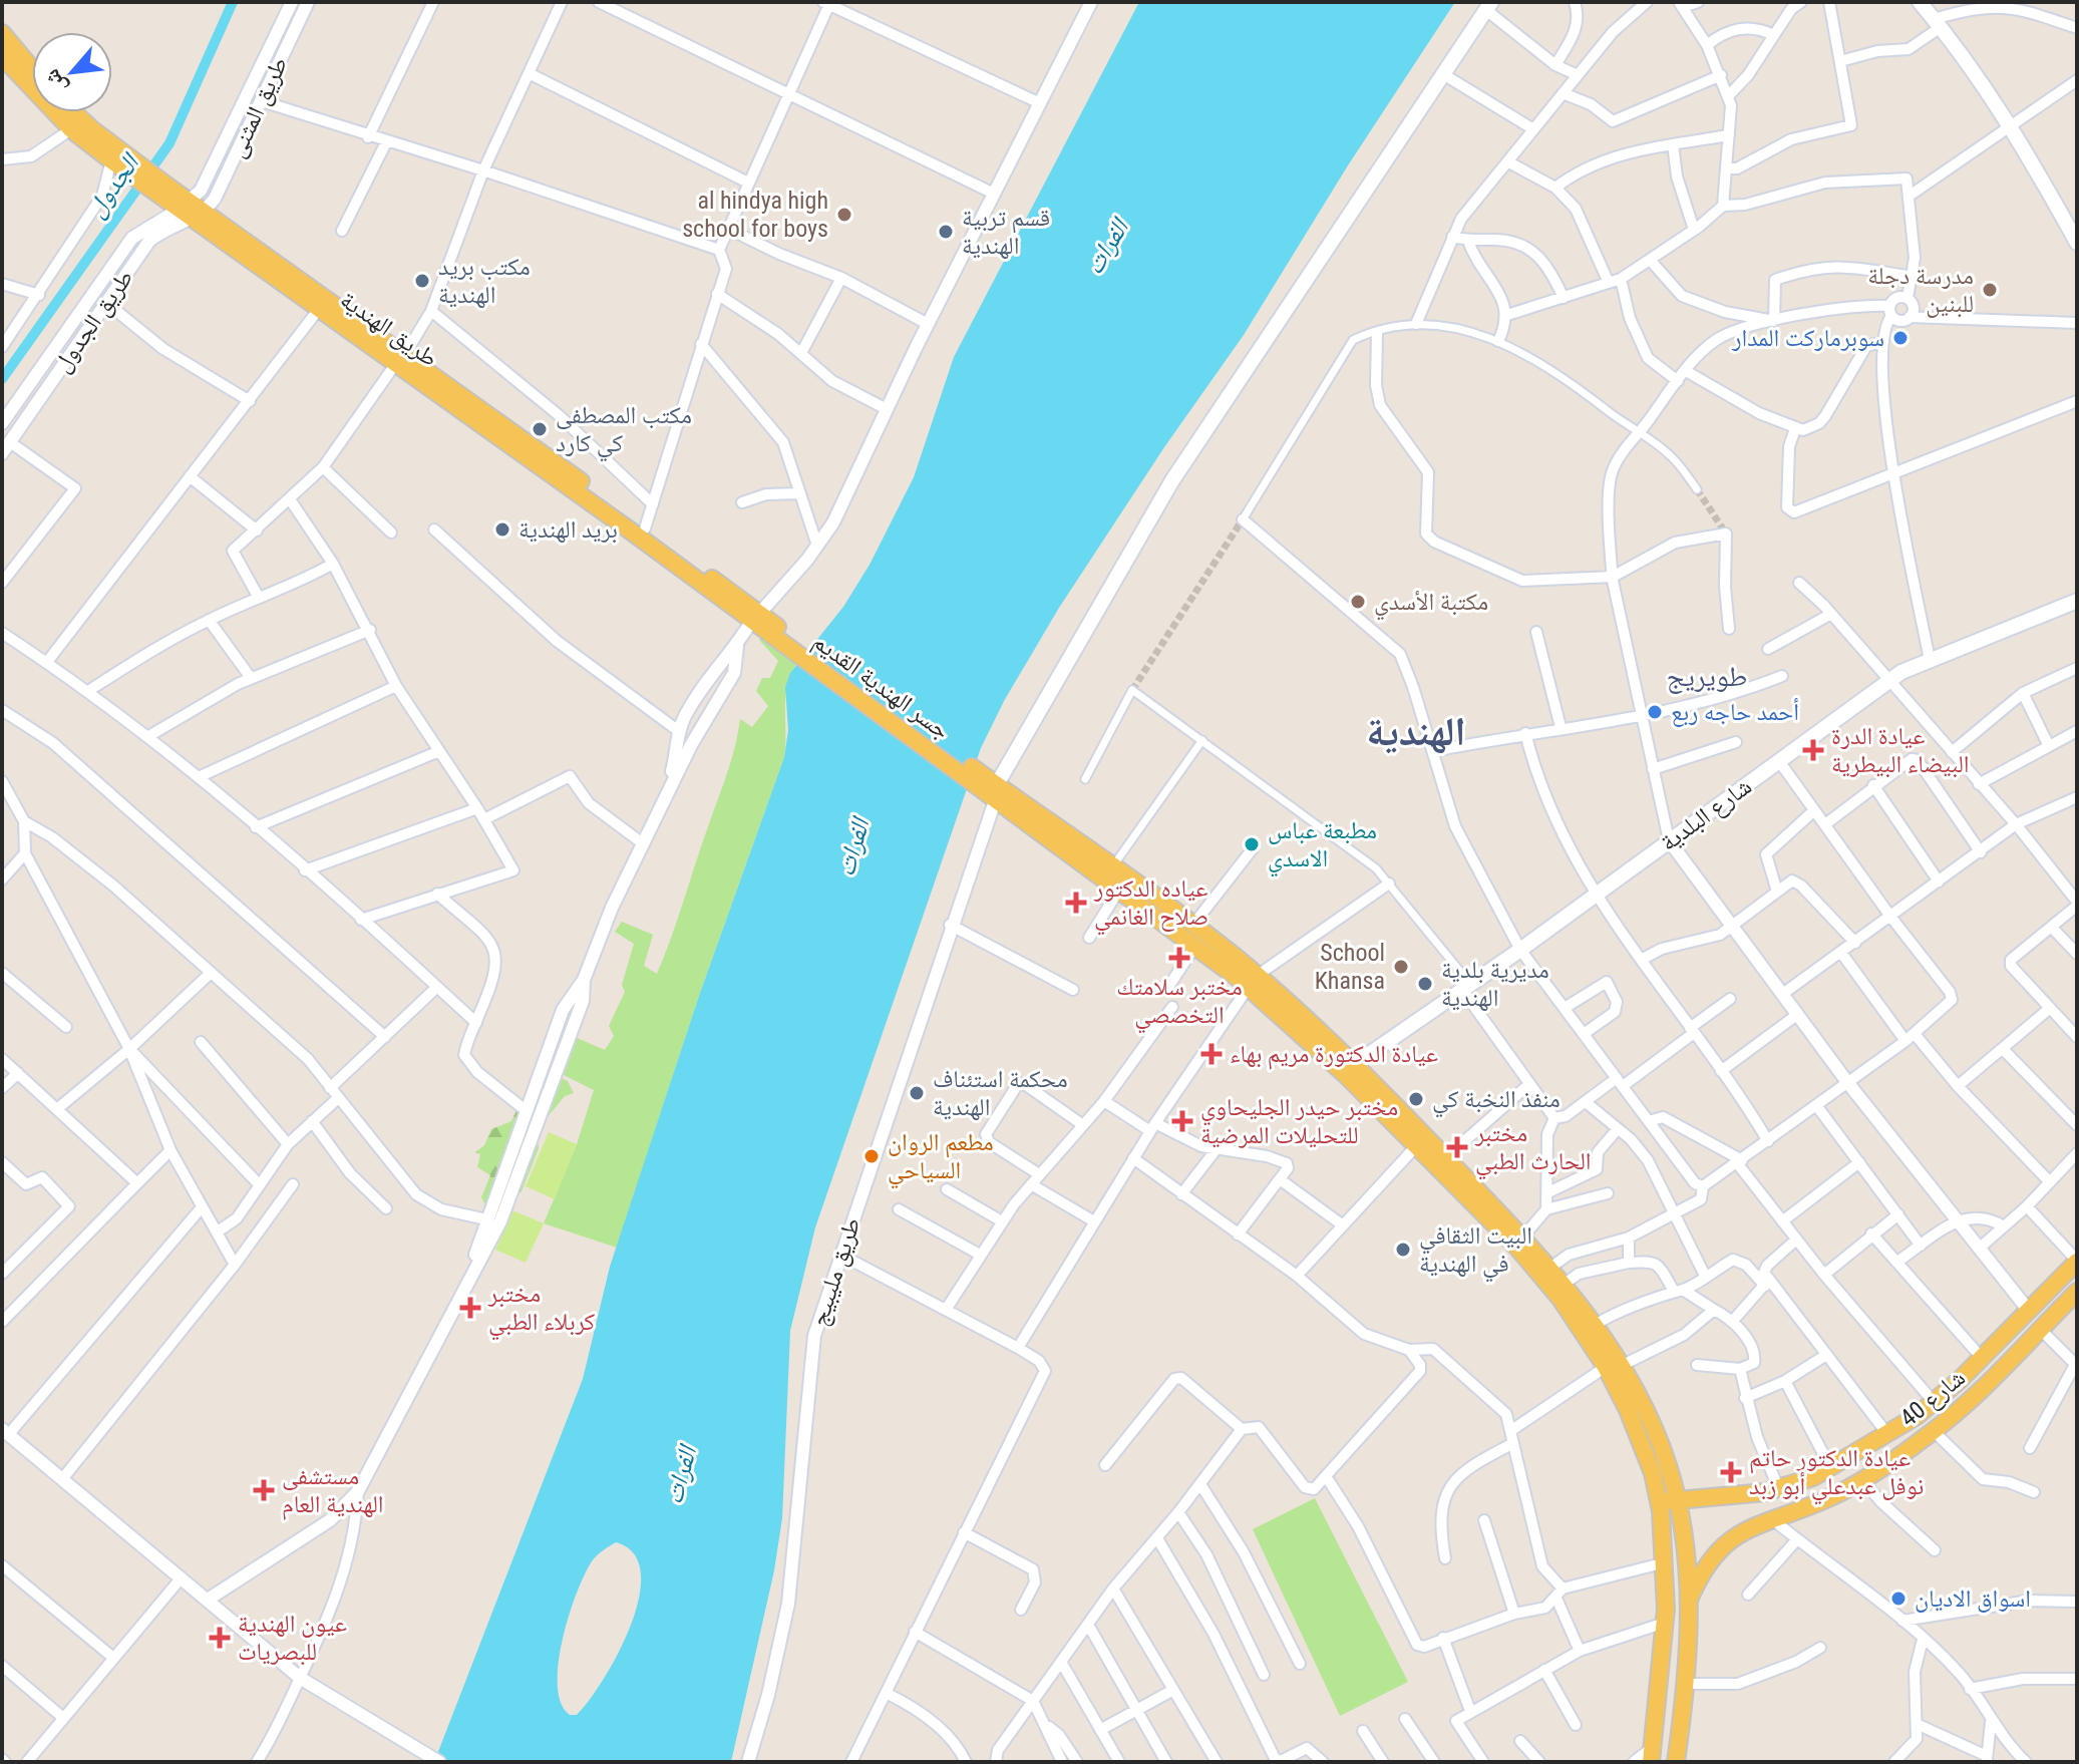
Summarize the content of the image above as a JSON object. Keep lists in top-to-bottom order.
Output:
{
  "streets": {
    "main road": [
      "طريق الهندية",
      "جسر الهندية القديم",
      "شارع البلدية",
      "شارع 40"
    ],
    "street": ["طريق المثنى", "طريق الجدول", "طريق مليبيج"]
  },
  "crossings": [
    ["طريق المثنى", "طريق الجدول"],
    ["طريق المثنى", "طريق الهندية"],
    ["طريق الجدول", "طريق الهندية"],
    ["طريق الهندية", "جسر الهندية القديم"],
    ["جسر الهندية القديم", "طريق مليبيج"]
  ],
  "districts": ["طويريج", "الهندية"],
  "water": ["الجدول", "الفرات"],
  "places": {
    "other": [
      "al hindya high school for boys",
      "قسم تربية الهندية",
      "مكتب بريد الهندية",
      "مدرسة دجلة للبنين",
      "سوبرماركت المدار",
      "مكتب المصطفى كي كارد",
      "بريد الهندية",
      "مكتبة الأسدي",
      "أحمد حاجه ربع",
      "مطبعة عباس الاسدي",
      "School Khansa",
      "مديرية بلدية الهندية",
      "محكمة استئناف الهندية",
      "منفذ النخبة كي",
      "مطعم الروان السياحي",
      "البيت الثقافي في الهندية",
      "اسواق الاديان"
    ],
    "health": [
      "عيادة الدرة البيضاء البيطرية",
      "عياده الدكتور صلاح الغانمي",
      "مختبر سلامتك التخصصي",
      "عيادة الدكتورة مريم بهاء",
      "مختبر حيدر الجليحاوي للتحليلات المرضية",
      "مختبر الحارث الطبي",
      "مختبر كربلاء الطبي",
      "عيادة الدكتور حاتم نوفل عبدعلي أبو زبد",
      "مستشفى الهندية العام",
      "عيون الهندية للبصريات"
    ]
  },
  "north": "bottom left"
}
